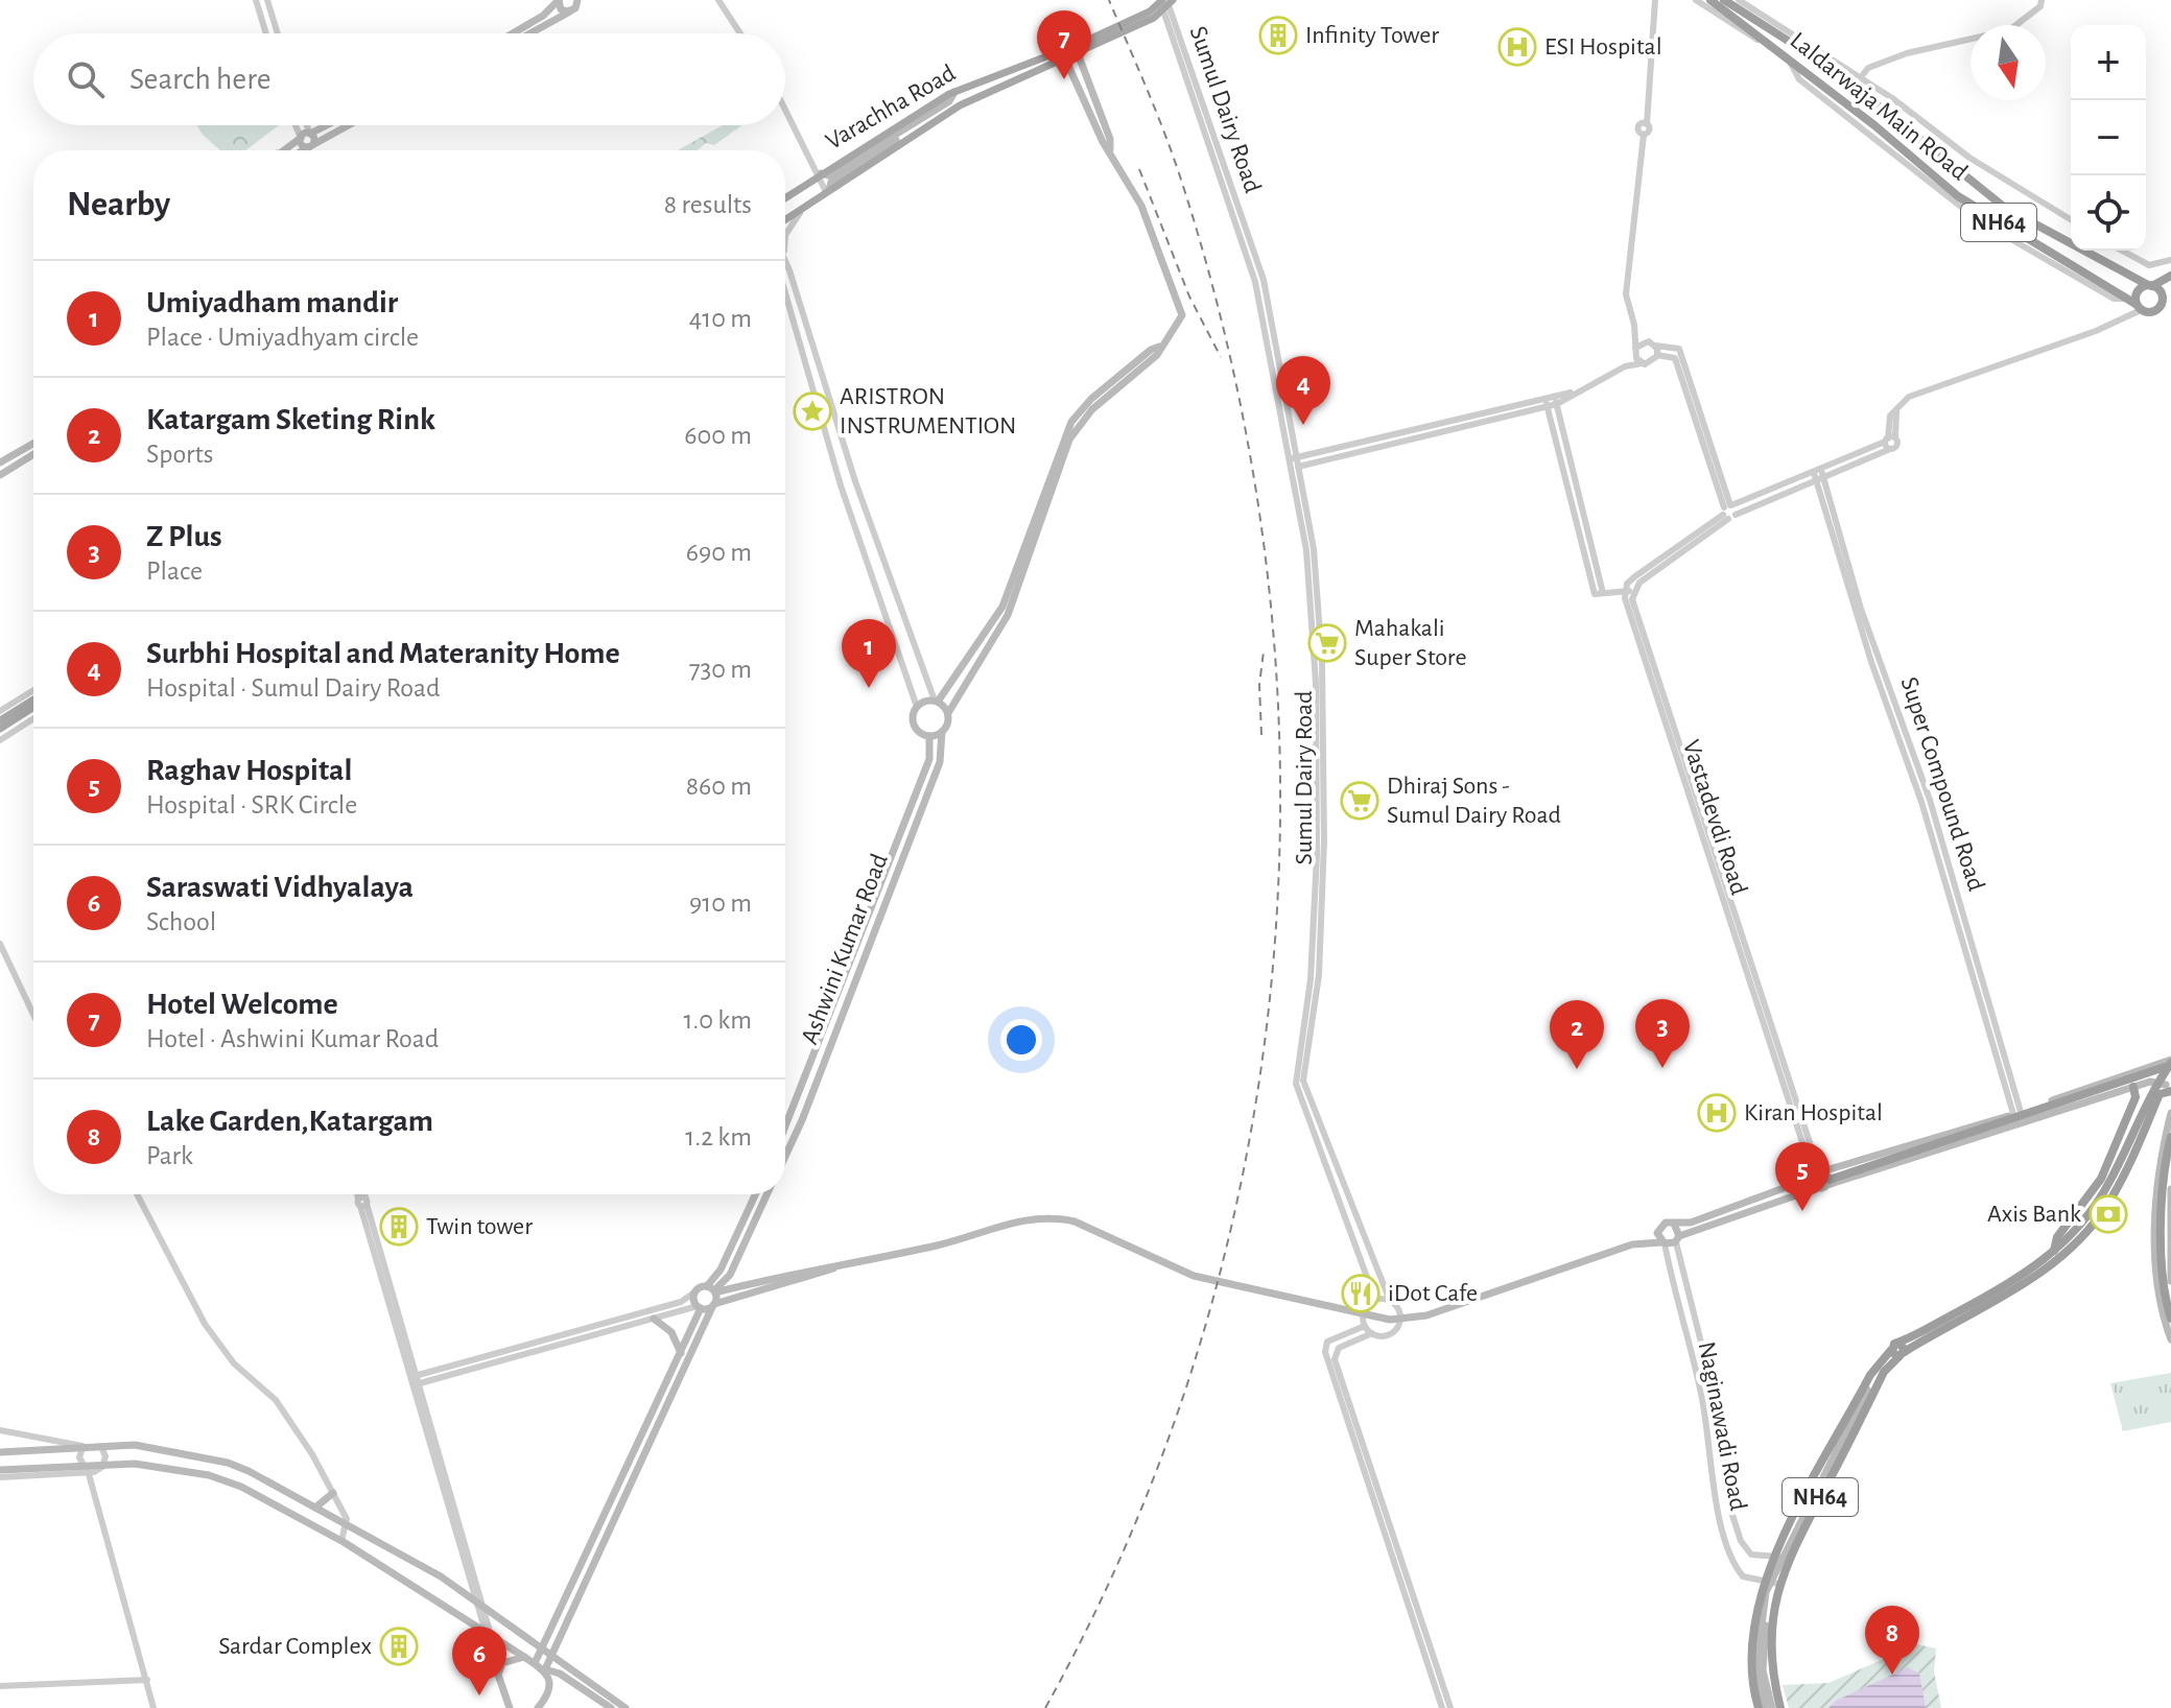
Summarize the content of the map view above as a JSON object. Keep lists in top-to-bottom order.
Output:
{
  "streets": {
    "highway": ["Laldarwaja Main ROad", "NH64"],
    "main road": ["Varachha Road", "Ashwini Kumar Road"],
    "street": [
      "Sumul Dairy Road",
      "Super Compound Road",
      "Vastadevdi Road",
      "Naginawadi Road"
    ]
  },
  "crossings": [
    ["Laldarwaja Main ROad", "NH64"],
    ["Varachha Road", "Sumul Dairy Road"],
    ["NH64", "Naginawadi Road"]
  ],
  "places": {
    "building": ["Infinity Tower", "Twin tower", "Sardar Complex"],
    "hospital": ["ESI Hospital", "Kiran Hospital"],
    "place": ["ARISTRON INSTRUMENTION"],
    "supermarket": ["Mahakali Super Store", "Dhiraj Sons - Sumul Dairy Road"],
    "bank": ["Axis Bank"],
    "restaurant": ["iDot Cafe"]
  },
  "north": "bottom",
  "page": {
    "pins": [
      "7",
      "4",
      "1",
      "3",
      "2",
      "5",
      "8",
      "6"
    ],
    "map_buttons": ["+", "−"],
    "search": "Search here",
    "heading": ["Nearby", "8 results"],
    "list": [
      {
        "mark": "1",
        "name": "Umiyadham mandir",
        "note": "Place · Umiyadhyam circle",
        "value": "410 m"
      },
      {
        "mark": "2",
        "name": "Katargam Sketing Rink",
        "note": "Sports",
        "value": "600 m"
      },
      {
        "mark": "3",
        "name": "Z Plus",
        "note": "Place",
        "value": "690 m"
      },
      {
        "mark": "4",
        "name": "Surbhi Hospital and Materanity Home",
        "note": "Hospital · Sumul Dairy Road",
        "value": "730 m"
      },
      {
        "mark": "5",
        "name": "Raghav Hospital",
        "note": "Hospital · SRK Circle",
        "value": "860 m"
      },
      {
        "mark": "6",
        "name": "Saraswati Vidhyalaya",
        "note": "School",
        "value": "910 m"
      },
      {
        "mark": "7",
        "name": "Hotel Welcome",
        "note": "Hotel · Ashwini Kumar Road",
        "value": "1.0 km"
      },
      {
        "mark": "8",
        "name": "Lake Garden,Katargam",
        "note": "Park",
        "value": "1.2 km"
      }
    ]
  }
}
